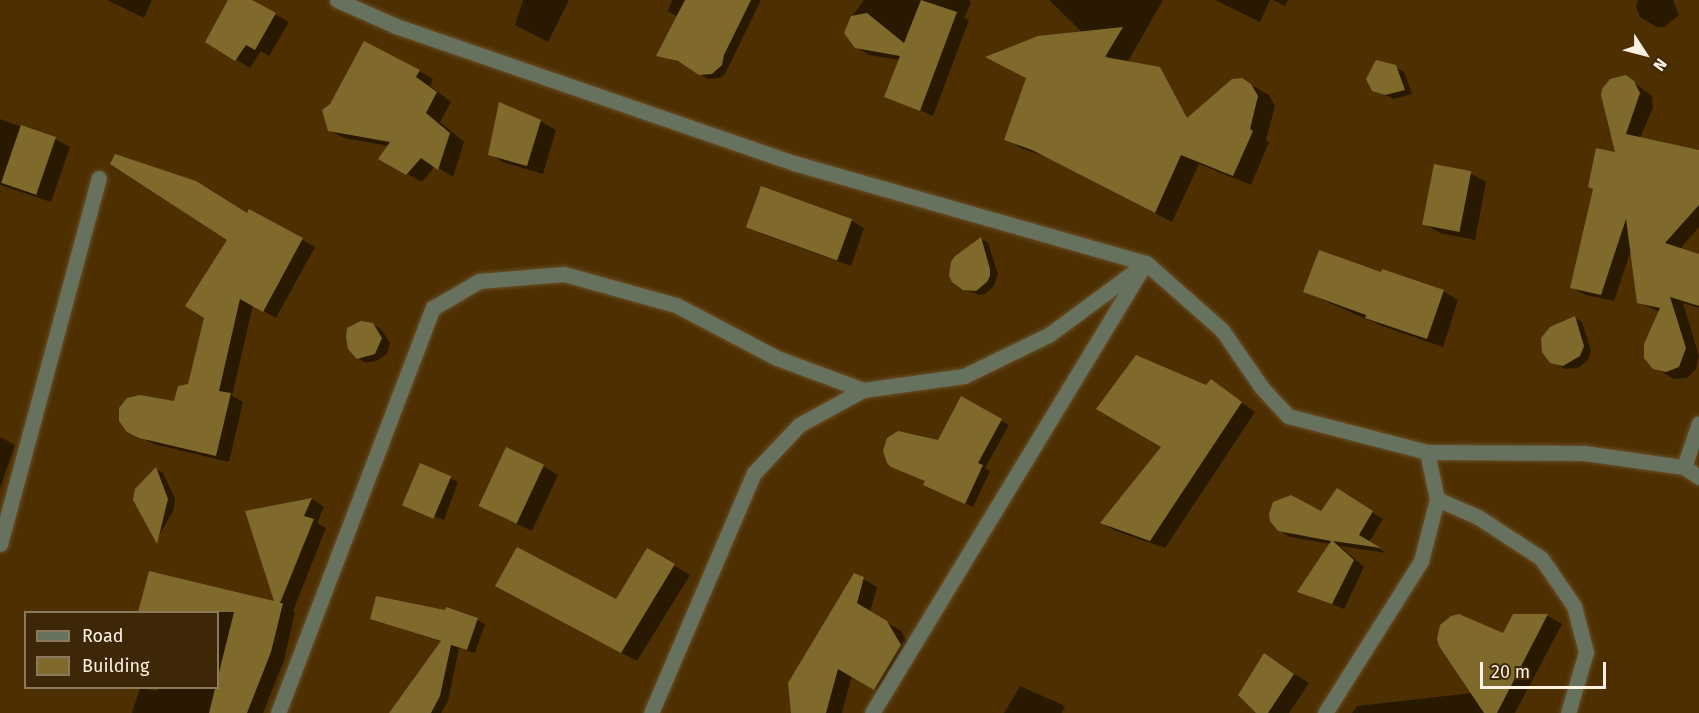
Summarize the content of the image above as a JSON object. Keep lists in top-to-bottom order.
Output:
{
  "legend": ["Road", "Building"],
  "scale_bar": "20 m",
  "north": "bottom right"
}
